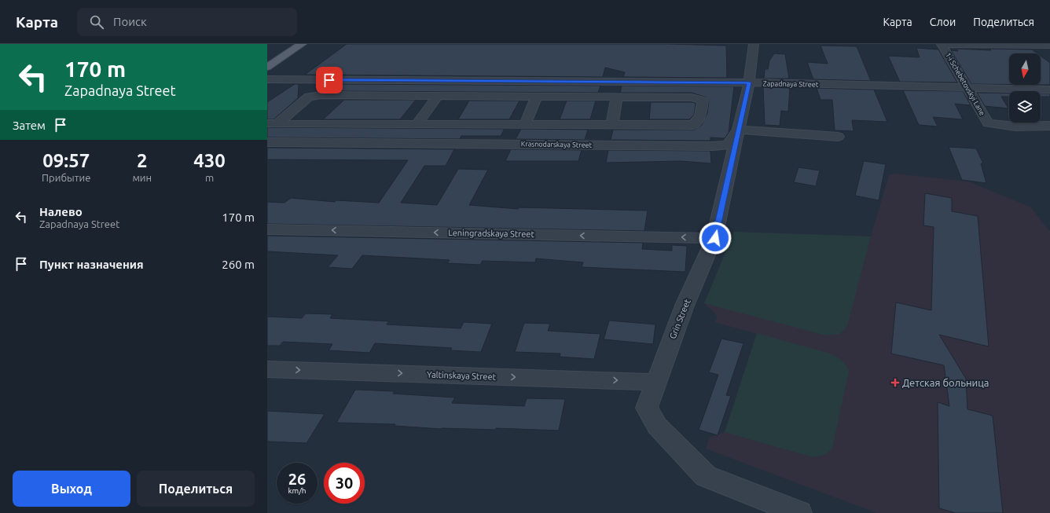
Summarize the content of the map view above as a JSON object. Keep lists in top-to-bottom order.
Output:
{
  "streets": {
    "street": [
      "Zapadnaya Street",
      "1-i Schebetovskyi Lane",
      "Krasnodarskaya Street",
      "Leningradskaya Street",
      "Grin Street",
      "Yaltinskaya Street"
    ]
  },
  "crossings": [
    ["Zapadnaya Street", "1-i Schebetovskyi Lane"],
    ["Zapadnaya Street", "Grin Street"],
    ["Krasnodarskaya Street", "Grin Street"],
    ["Leningradskaya Street", "Grin Street"],
    ["Grin Street", "Yaltinskaya Street"]
  ],
  "one_way": ["Yaltinskaya Street"],
  "places": {
    "health": ["Детская больница"]
  },
  "north": "bottom",
  "page": {
    "header": "Карта",
    "search": "Поиск",
    "nav": ["Карта", "Слои", "Поделиться"],
    "turn": ["170 m", "Zapadnaya Street"],
    "then": "Затем",
    "eta": [
      "09:57",
      "Прибытие",
      "2",
      "мин",
      "430",
      "m"
    ],
    "list": [
      {
        "name": "Налево",
        "note": "Zapadnaya Street",
        "value": "170 m"
      },
      {
        "name": "Пункт назначения",
        "value": "260 m"
      }
    ],
    "speed": "26 km/h",
    "limit": "30",
    "buttons": ["Выход", "Поделиться"]
  }
}
